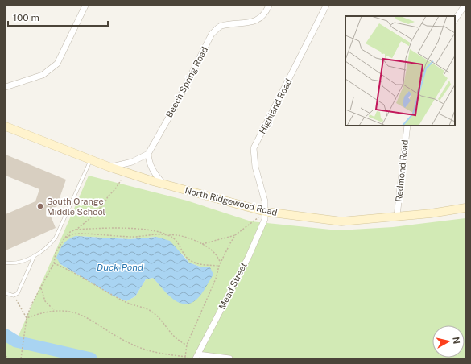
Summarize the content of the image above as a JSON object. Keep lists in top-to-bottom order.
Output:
{
  "streets": {
    "street": [
      "Beech Spring Road",
      "Highland Road",
      "Redmond Road",
      "North Ridgewood Road",
      "Mead Street"
    ]
  },
  "crossings": [
    ["Highland Road", "North Ridgewood Road"],
    ["Highland Road", "Mead Street"],
    ["Redmond Road", "North Ridgewood Road"],
    ["North Ridgewood Road", "Mead Street"]
  ],
  "water": ["Duck Pond"],
  "places": ["South Orange Middle School"],
  "scale_bar": "100 m",
  "north": "right"
}
